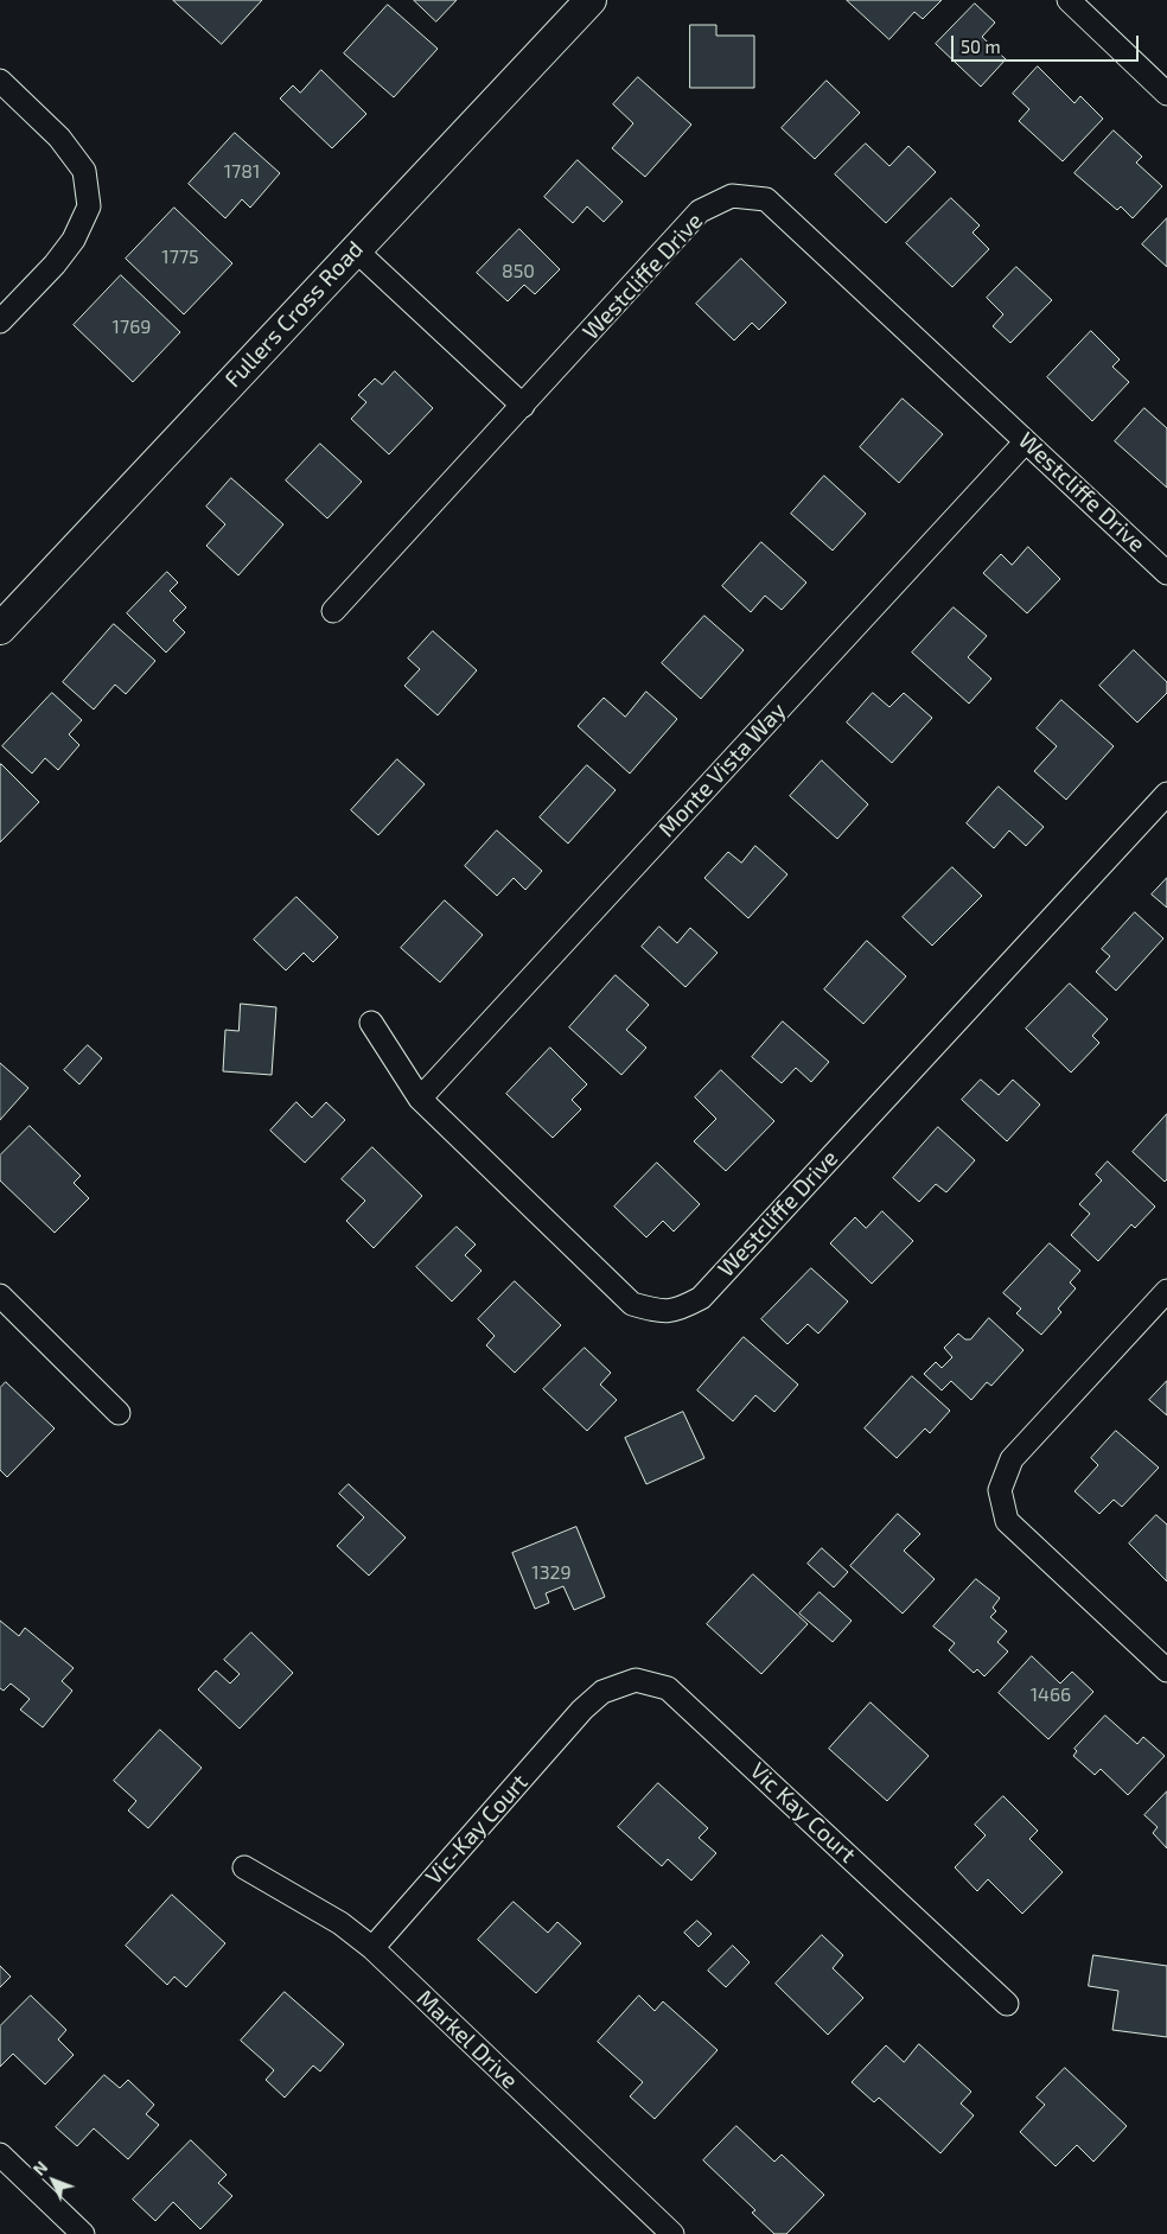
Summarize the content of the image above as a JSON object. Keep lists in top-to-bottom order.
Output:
{
  "streets": {
    "street": [
      "Westcliffe Drive",
      "Fullers Cross Road",
      "Monte Vista Way",
      "Vic Kay Court",
      "Vic-Kay Court",
      "Markel Drive"
    ]
  },
  "crossings": [
    ["Westcliffe Drive", "Monte Vista Way"],
    ["Vic Kay Court", "Vic-Kay Court"],
    ["Vic-Kay Court", "Markel Drive"]
  ],
  "house_numbers": [
    "1781",
    "1775",
    "850",
    "1769",
    "1329",
    "1466"
  ],
  "scale_bar": "50 m",
  "north": "top left"
}
